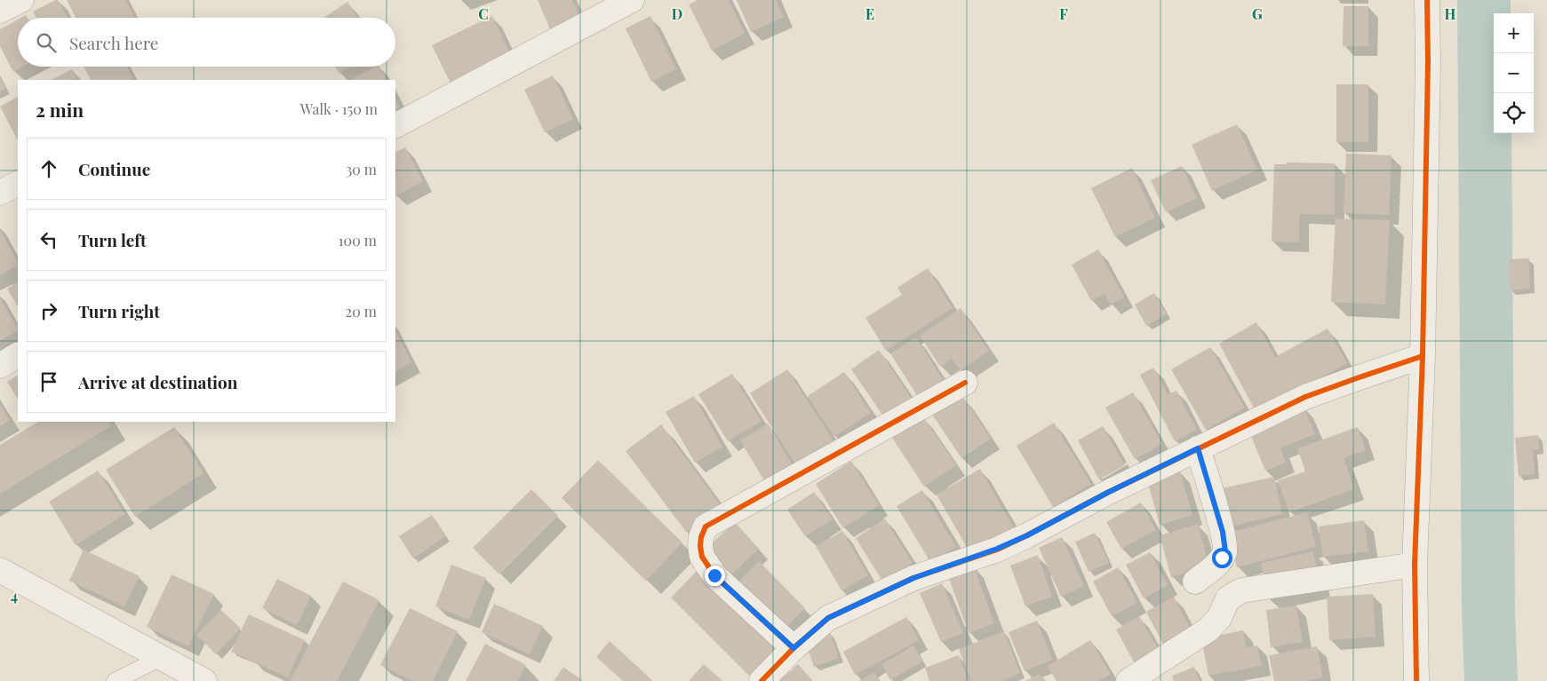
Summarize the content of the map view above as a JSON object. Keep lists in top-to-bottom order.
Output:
{
  "page": {
    "map_buttons": ["+", "−"],
    "search": "Search here",
    "heading": ["2 min", "Walk · 150 m"],
    "list": [
      ["Continue", "30 m"],
      ["Turn left", "100 m"],
      ["Turn right", "20 m"],
      "Arrive at destination"
    ]
  },
  "grid": {
    "columns": [
      "C",
      "D",
      "E",
      "F",
      "G",
      "H"
    ],
    "rows": ["4"]
  }
}
